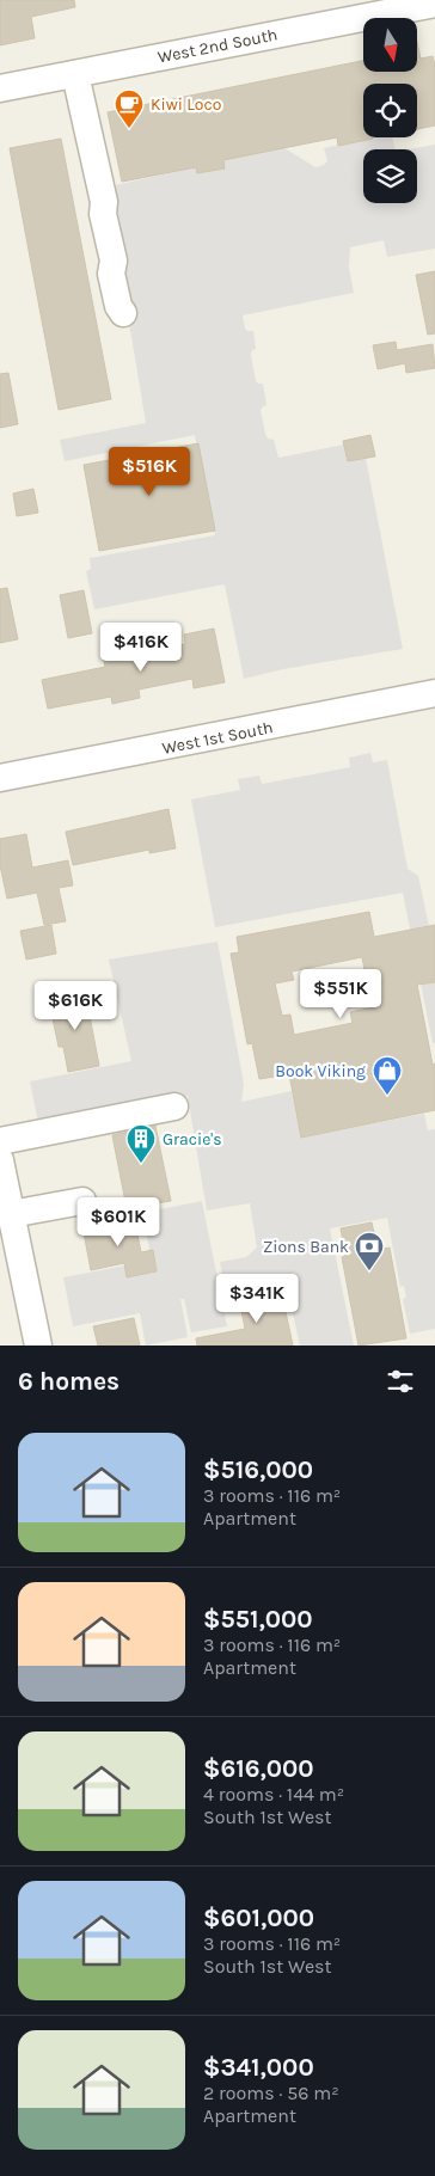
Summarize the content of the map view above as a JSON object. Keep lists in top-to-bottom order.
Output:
{
  "streets": {
    "street": ["West 2nd South", "West 1st South"]
  },
  "places": {
    "cafe": ["Kiwi Loco"],
    "shop": ["Book Viking"],
    "building": ["Gracie's"],
    "bank": ["Zions Bank"]
  },
  "north": "bottom",
  "page": {
    "price": [
      "$516K",
      "$416K",
      "$551K",
      "$616K",
      "$601K",
      "$341K"
    ],
    "heading": "6 homes",
    "list": [
      {
        "name": "$516,000",
        "note": "3 rooms · 116 m² · Apartment"
      },
      {
        "name": "$551,000",
        "note": "3 rooms · 116 m² · Apartment"
      },
      {
        "name": "$616,000",
        "note": "4 rooms · 144 m² · South 1st West"
      },
      {
        "name": "$601,000",
        "note": "3 rooms · 116 m² · South 1st West"
      },
      {
        "name": "$341,000",
        "note": "2 rooms · 56 m² · Apartment"
      }
    ]
  }
}
